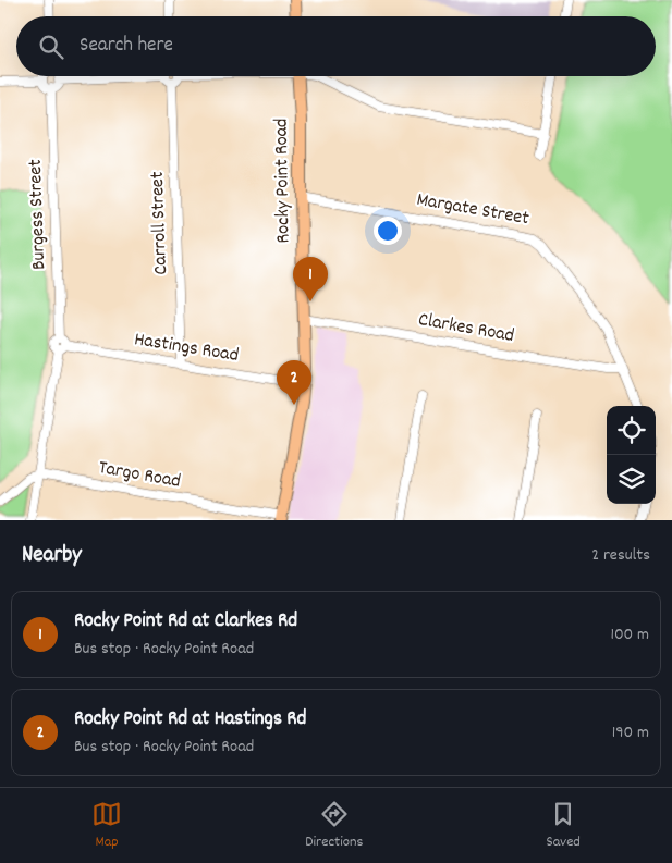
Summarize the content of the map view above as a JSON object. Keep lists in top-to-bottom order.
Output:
{
  "streets": {
    "main road": ["Rocky Point Road"],
    "street": [
      "Margate Street",
      "Burgess Street",
      "Carroll Street",
      "Clarkes Road",
      "Hastings Road",
      "Targo Road"
    ]
  },
  "crossings": [
    ["Rocky Point Road", "Margate Street"],
    ["Rocky Point Road", "Clarkes Road"],
    ["Rocky Point Road", "Hastings Road"],
    ["Rocky Point Road", "Targo Road"],
    ["Margate Street", "Clarkes Road"],
    ["Burgess Street", "Hastings Road"],
    ["Burgess Street", "Targo Road"],
    ["Carroll Street", "Hastings Road"]
  ],
  "page": {
    "search": "Search here",
    "pins": ["1", "2"],
    "heading": ["Nearby", "2 results"],
    "list": [
      {
        "mark": "1",
        "name": "Rocky Point Rd at Clarkes Rd",
        "note": "Bus stop · Rocky Point Road",
        "value": "100 m"
      },
      {
        "mark": "2",
        "name": "Rocky Point Rd at Hastings Rd",
        "note": "Bus stop · Rocky Point Road",
        "value": "190 m"
      }
    ],
    "nav": ["Map", "Directions", "Saved"]
  }
}
